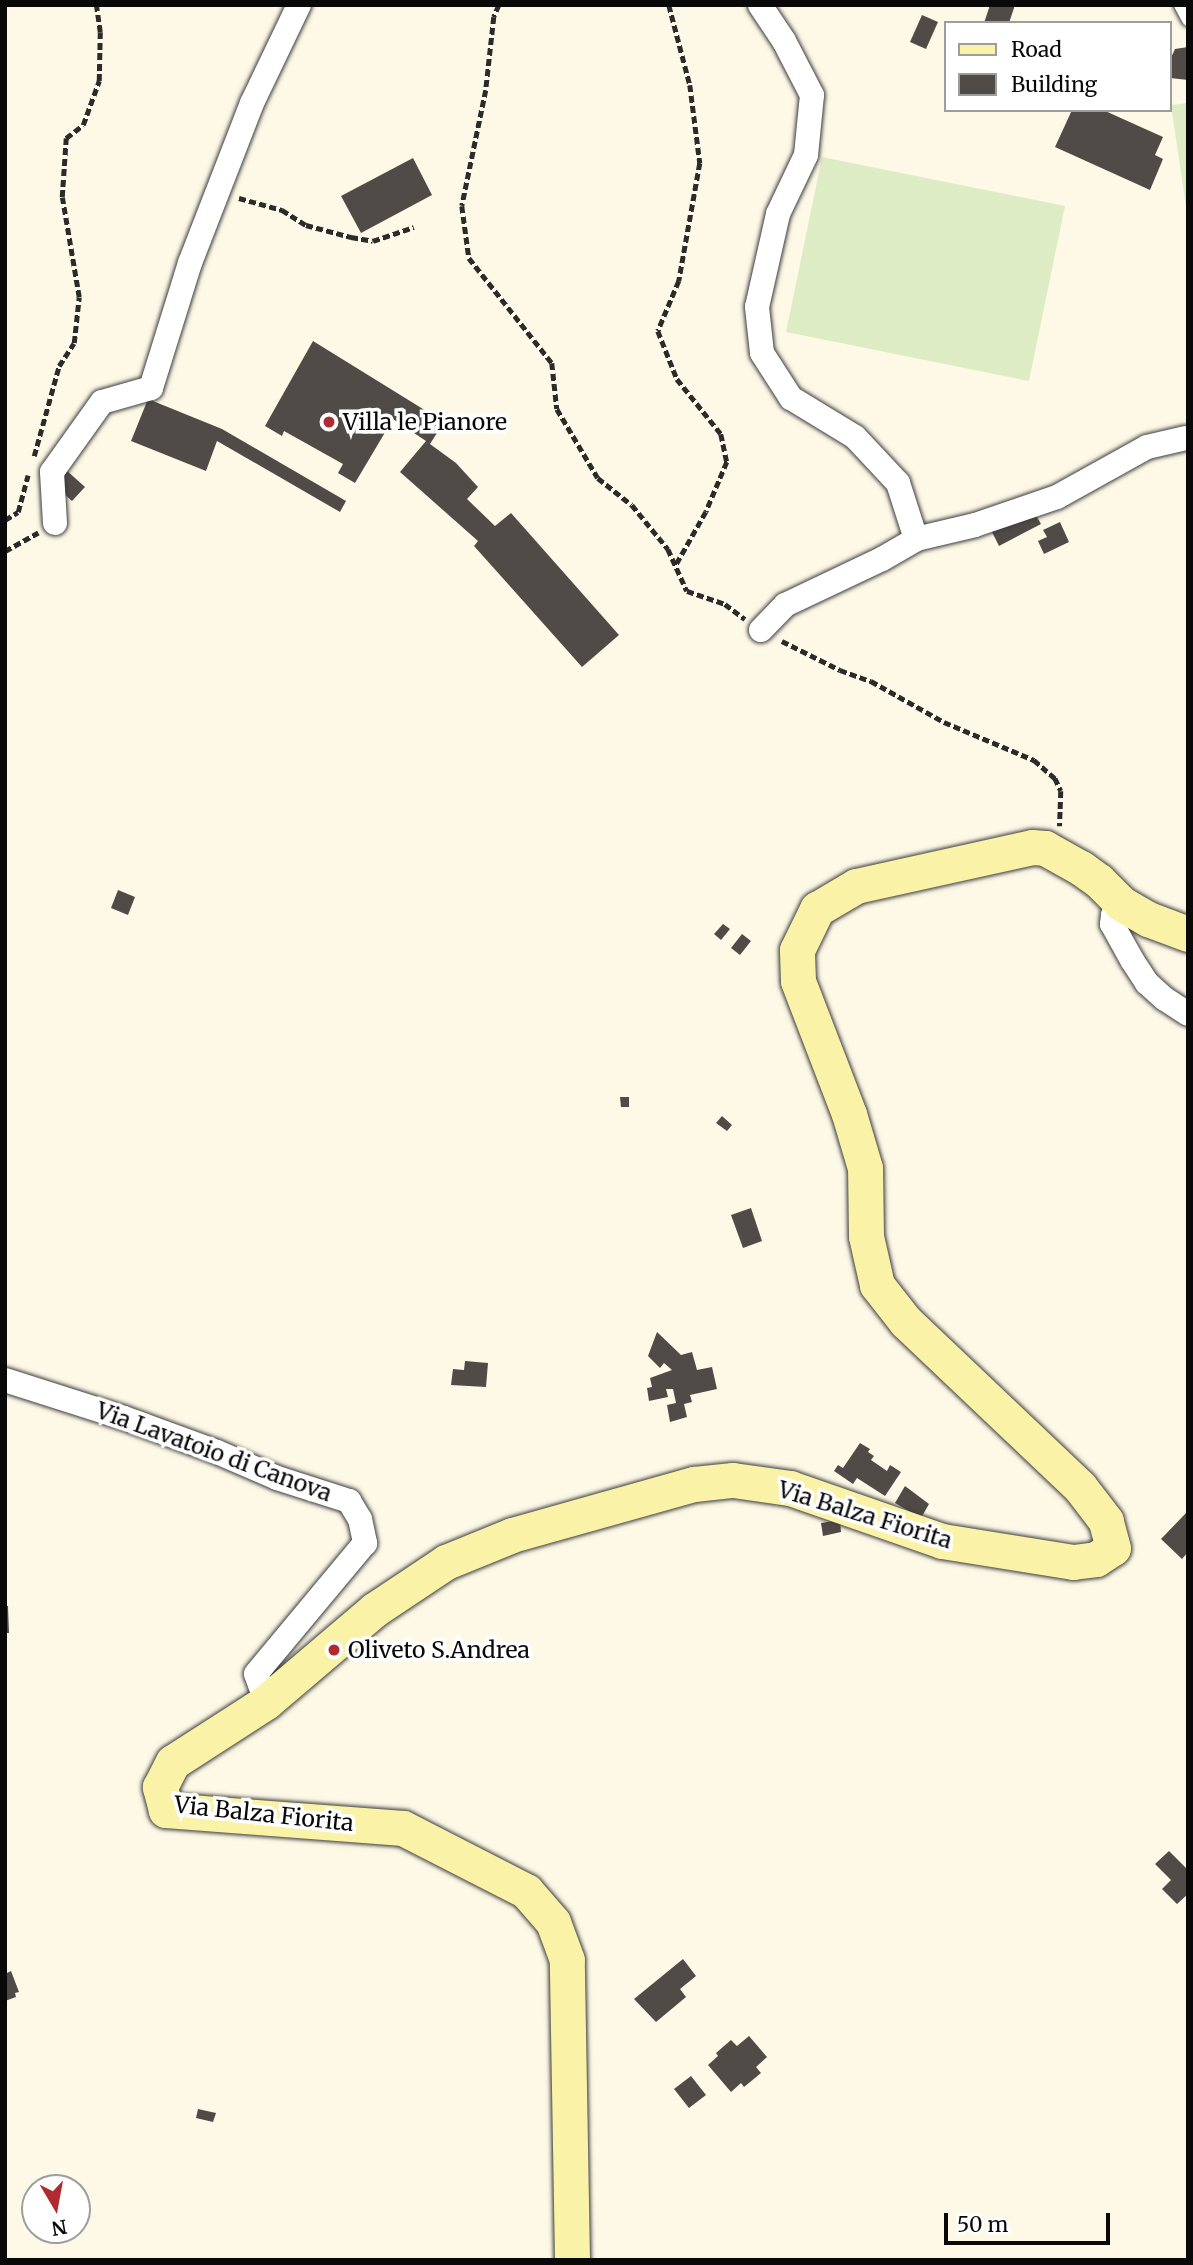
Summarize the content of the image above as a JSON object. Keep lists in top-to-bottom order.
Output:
{
  "streets": {
    "street": ["Via Lavatoio di Canova", "Via Balza Fiorita"]
  },
  "crossings": [
    ["Via Lavatoio di Canova", "Via Balza Fiorita"]
  ],
  "places": ["Villa le Pianore", "Oliveto S.Andrea"],
  "legend": ["Road", "Building"],
  "scale_bar": "50 m",
  "north": "bottom"
}
